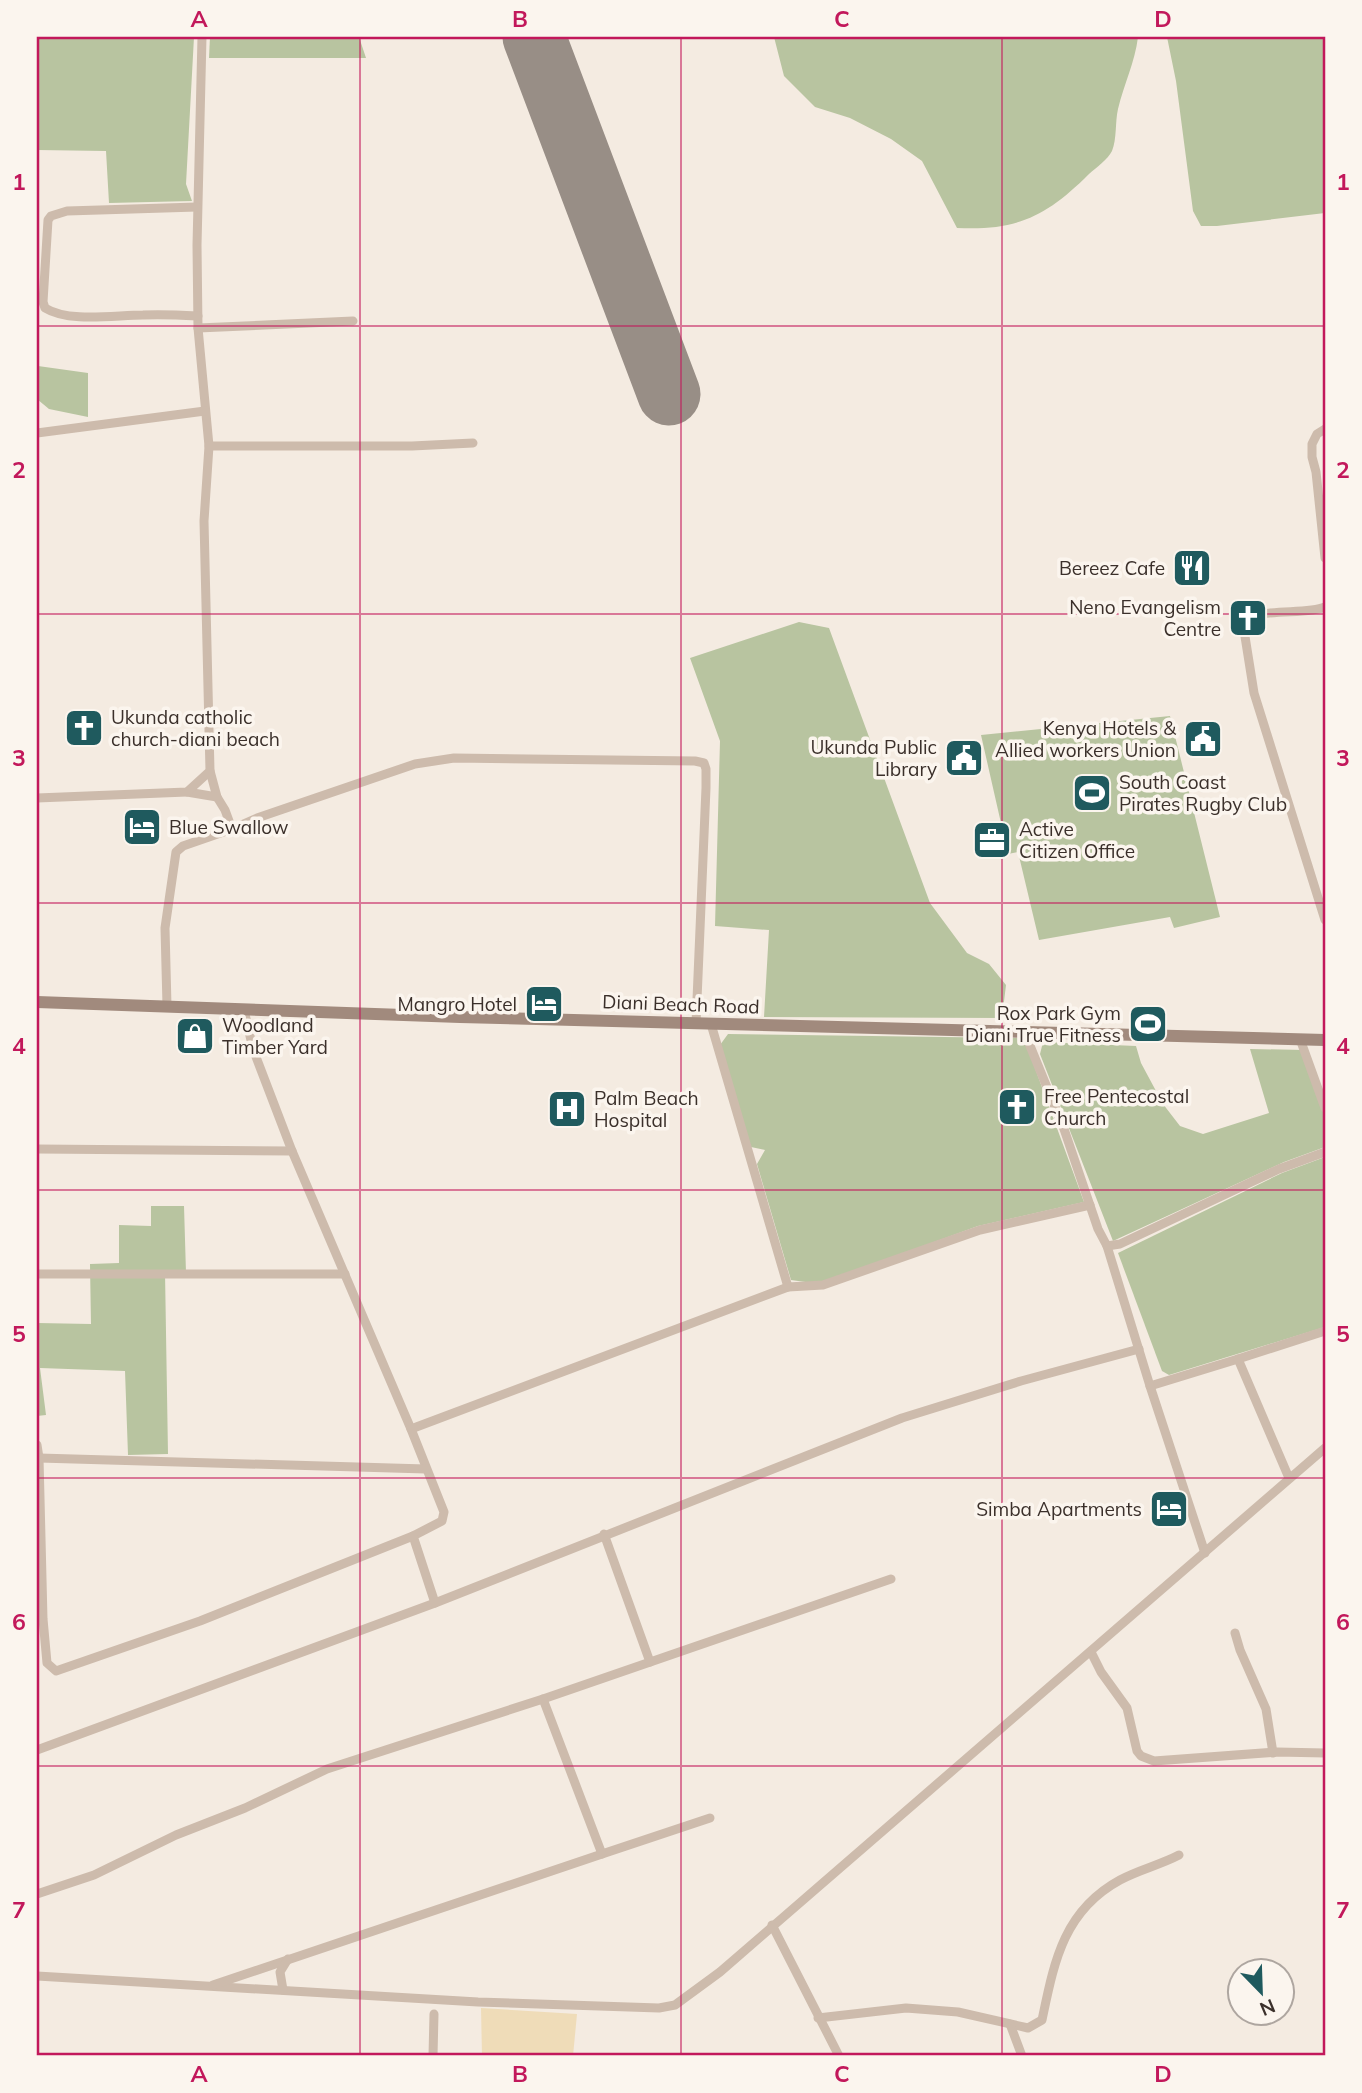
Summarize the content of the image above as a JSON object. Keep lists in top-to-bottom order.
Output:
{
  "streets": {
    "main road": ["Diani Beach Road"]
  },
  "places": {
    "restaurant": ["Bereez Cafe"],
    "church": ["Neno Evangelism Centre", "Ukunda catholic church-diani beach", "Free Pentecostal Church"],
    "public building": ["Kenya Hotels & Allied workers Union", "Ukunda Public Library"],
    "sports": ["South Coast Pirates Rugby Club", "Rox Park Gym Diani True Fitness"],
    "hotel": ["Blue Swallow", "Mangro Hotel", "Simba Apartments"],
    "office": ["Active Citizen Office"],
    "shop": ["Woodland Timber Yard"],
    "hospital": ["Palm Beach Hospital"]
  },
  "north": "bottom right",
  "grid": {
    "columns": [
      "A",
      "B",
      "C",
      "D"
    ],
    "rows": [
      "1",
      "2",
      "3",
      "4",
      "5",
      "6",
      "7"
    ]
  }
}
